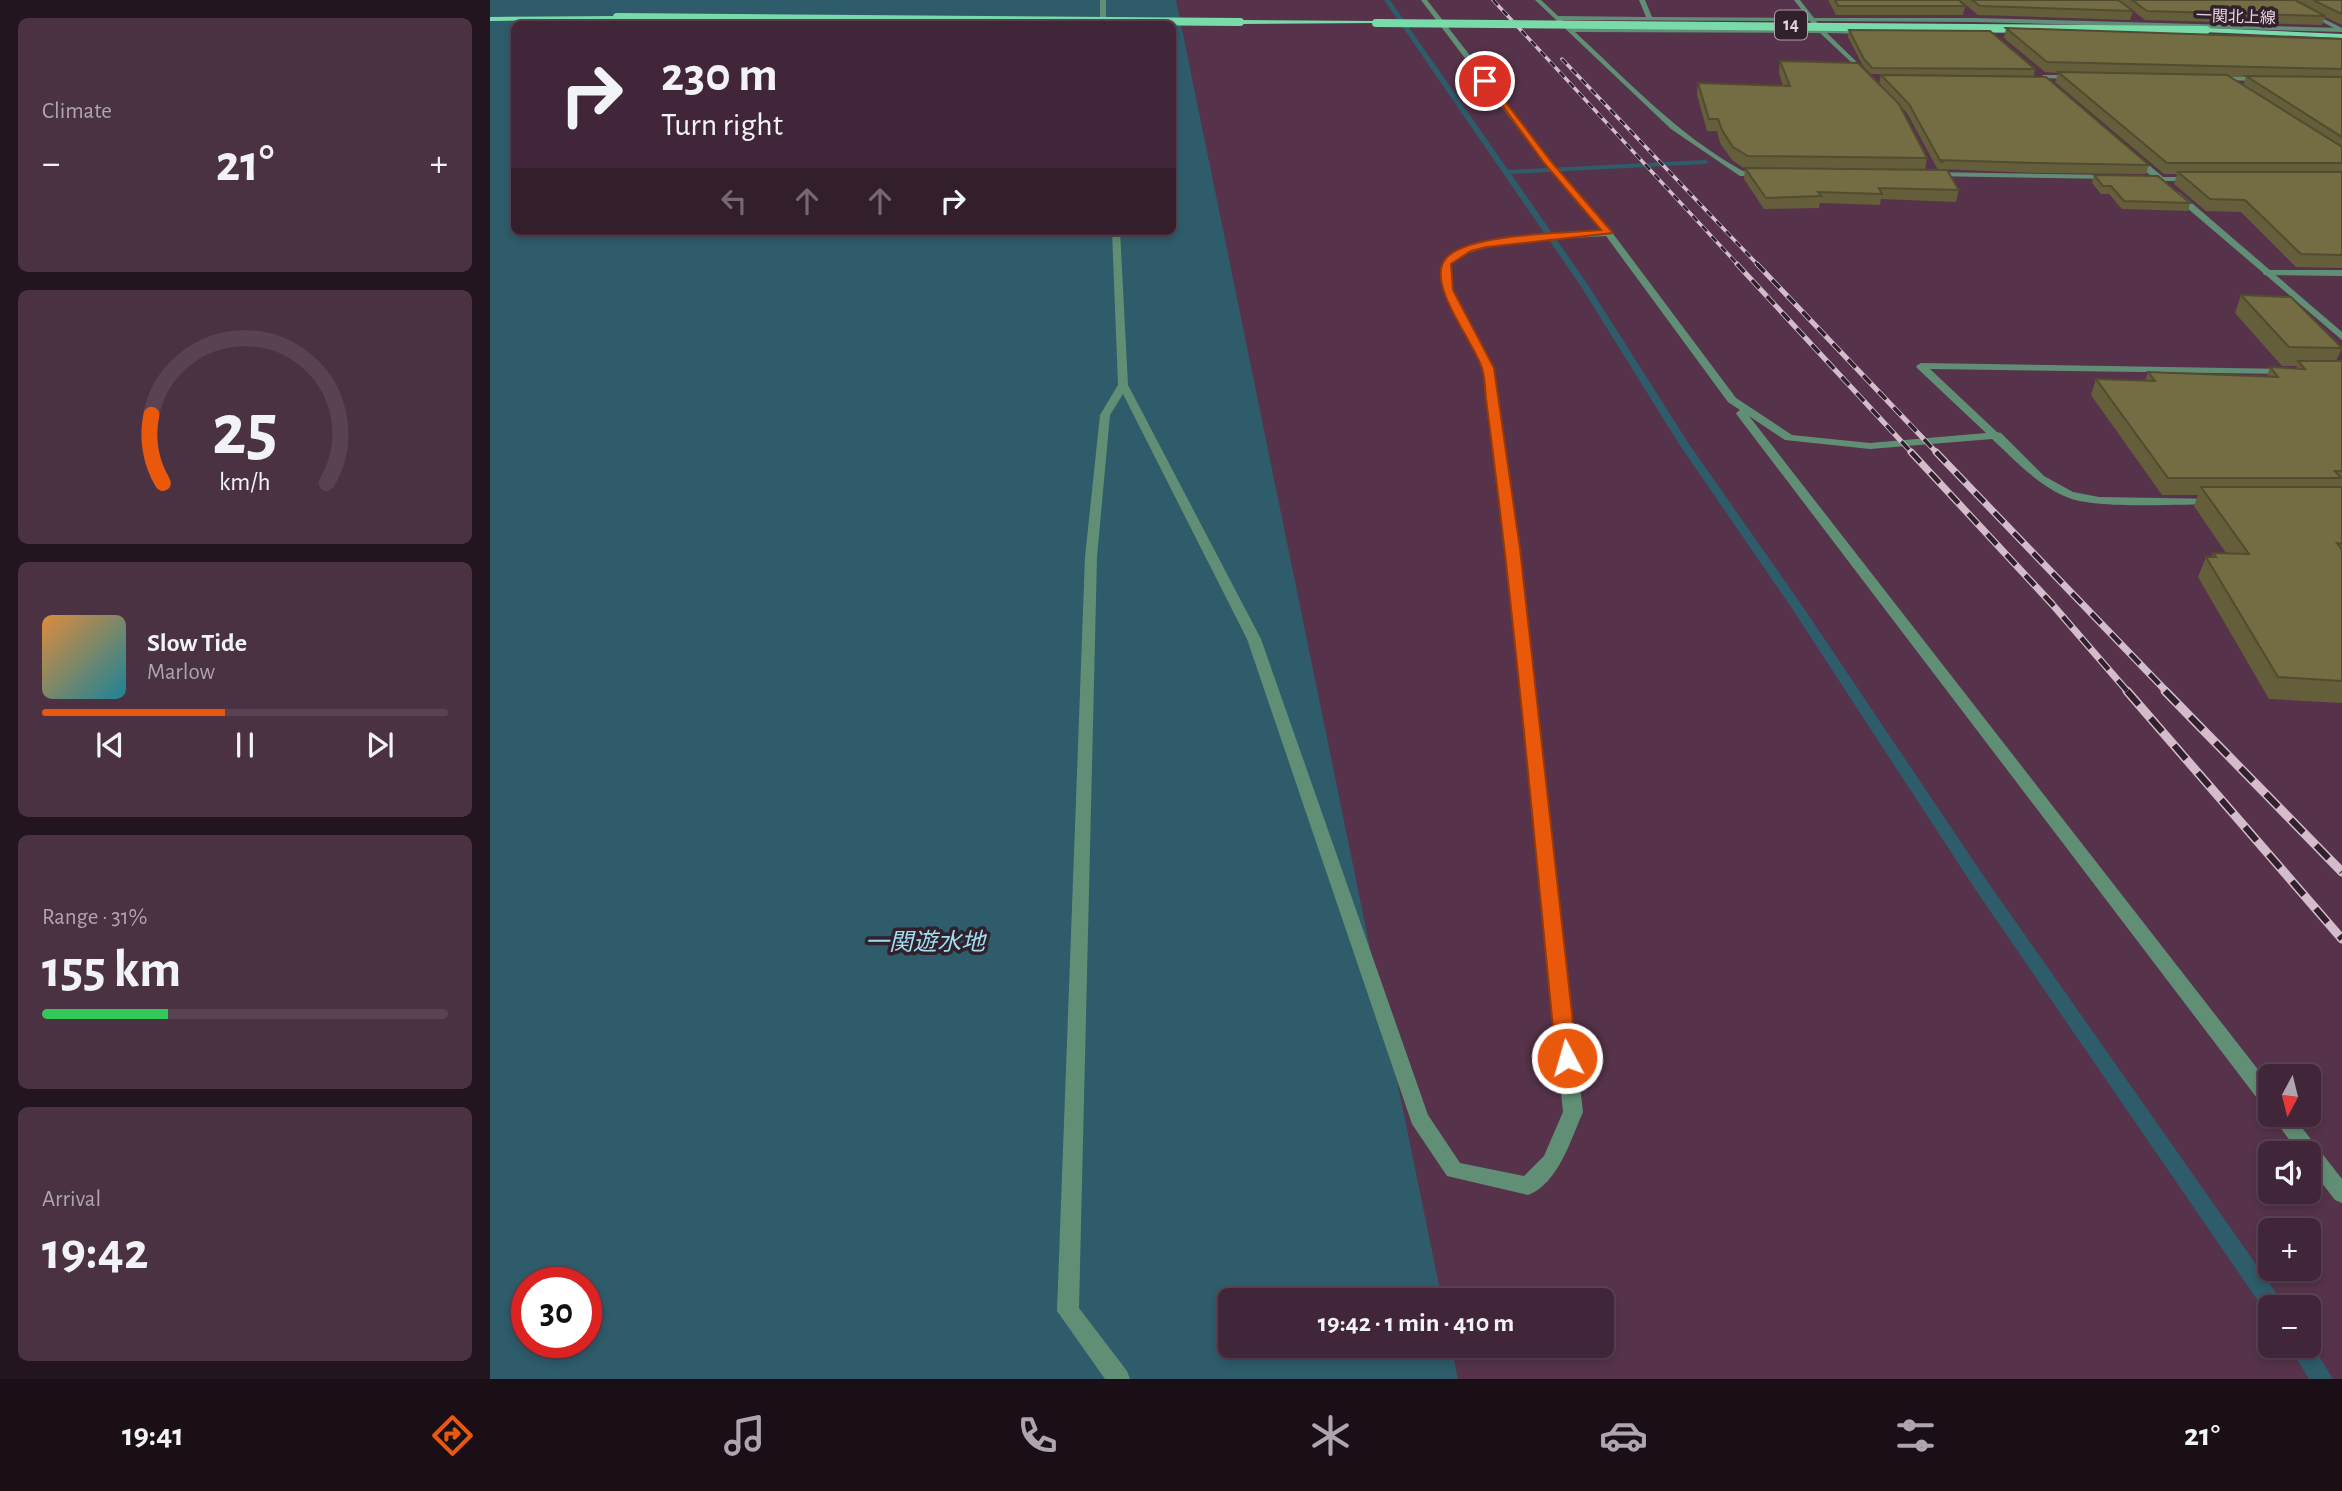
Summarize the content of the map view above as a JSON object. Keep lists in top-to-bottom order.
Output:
{
  "streets": {
    "main road": ["一関北上線", "14"]
  },
  "water": ["一関遊水地"],
  "north": "bottom",
  "page": {
    "tile": [
      "Climate",
      ["Range · 31%", "155 km"],
      ["Arrival", "19:42"]
    ],
    "turn": ["230 m", "Turn right"],
    "heat": ["−", "21°", "+"],
    "song": ["Slow Tide", "Marlow"],
    "map_buttons": ["+", "−"],
    "limit": "30",
    "trip": "19:42 · 1 min · 410 m",
    "tabs": ["19:41", "21°"],
    "gauge": ["25", "km/h"]
  }
}
